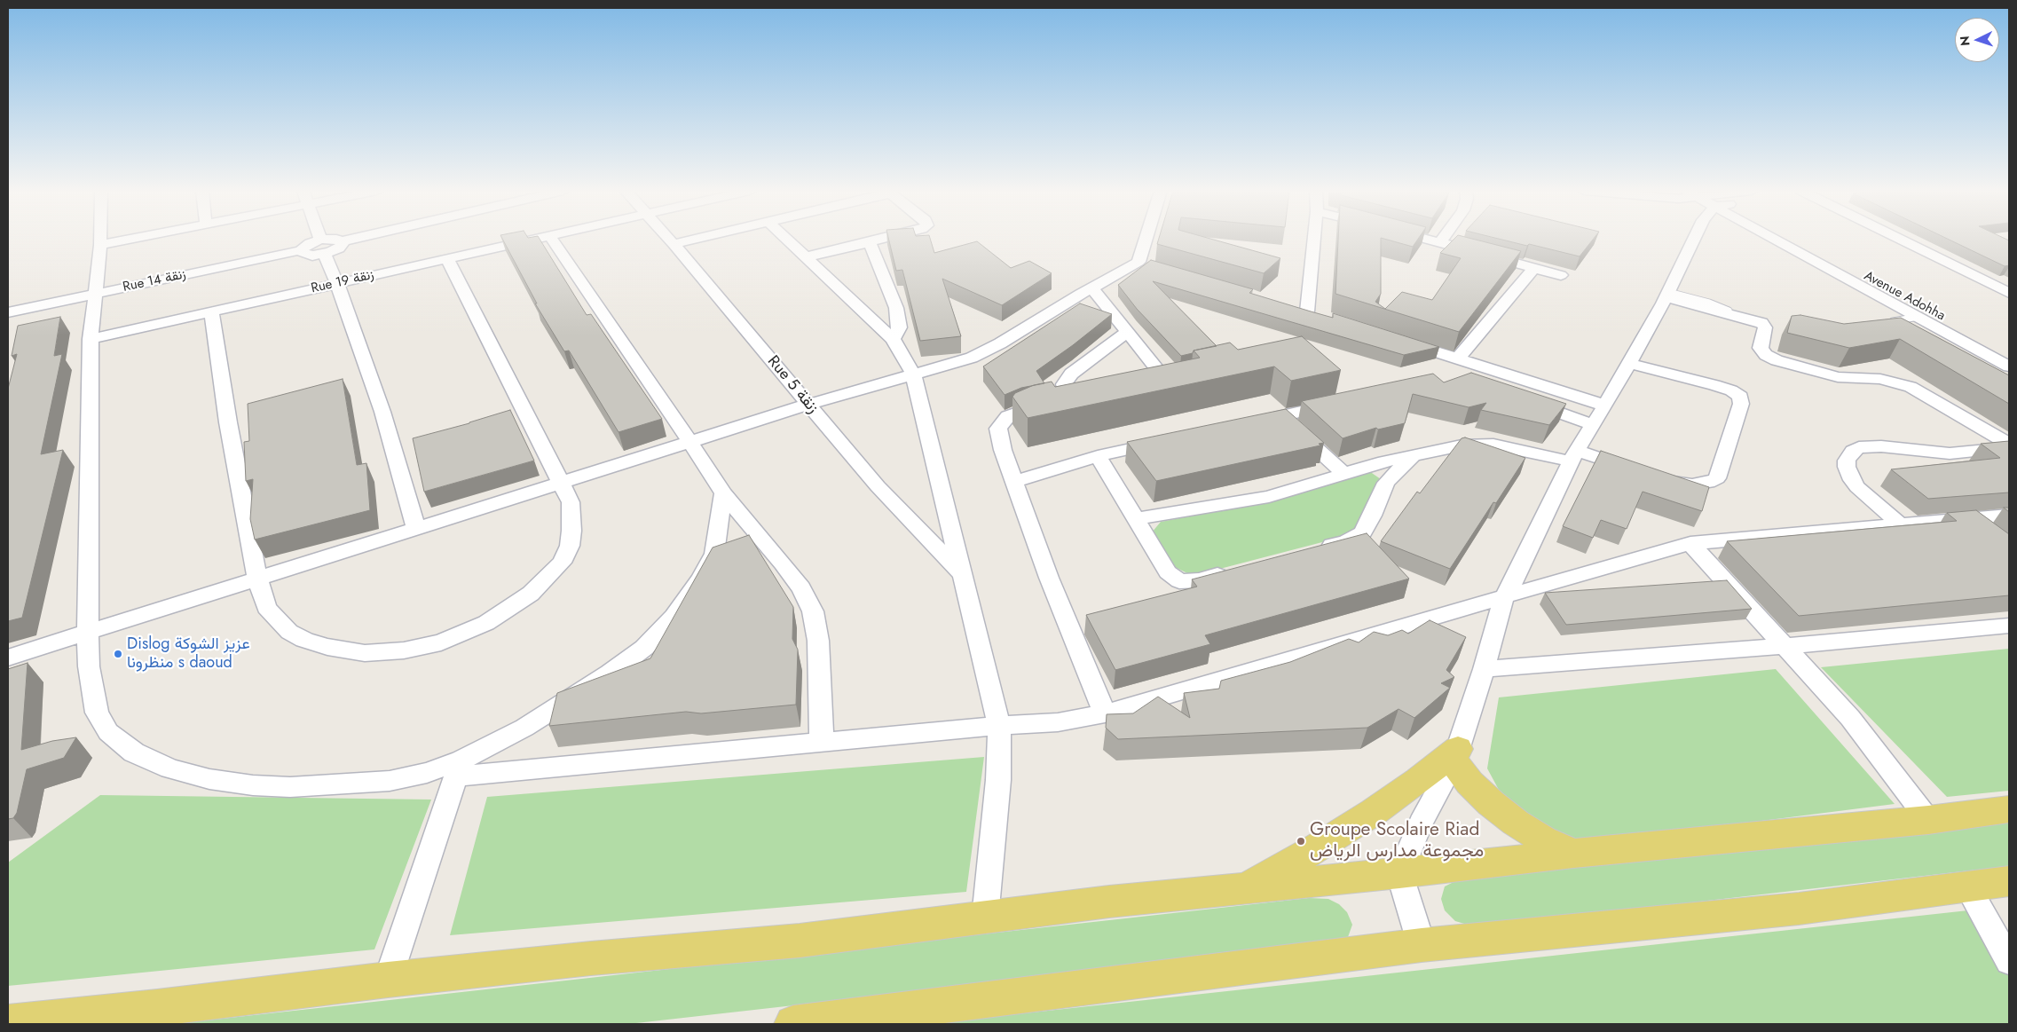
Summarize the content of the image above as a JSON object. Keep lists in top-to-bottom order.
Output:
{
  "streets": {
    "street": [
      "Rue 14 زنقة",
      "Rue 19 زنقة",
      "Avenue Adohha",
      "Rue 5 زنقة"
    ]
  },
  "places": ["Dislog عزيز الشوكة منظرونا s daoud", "Groupe Scolaire Riad مجموعة مدارس الرياض"],
  "north": "left"
}
